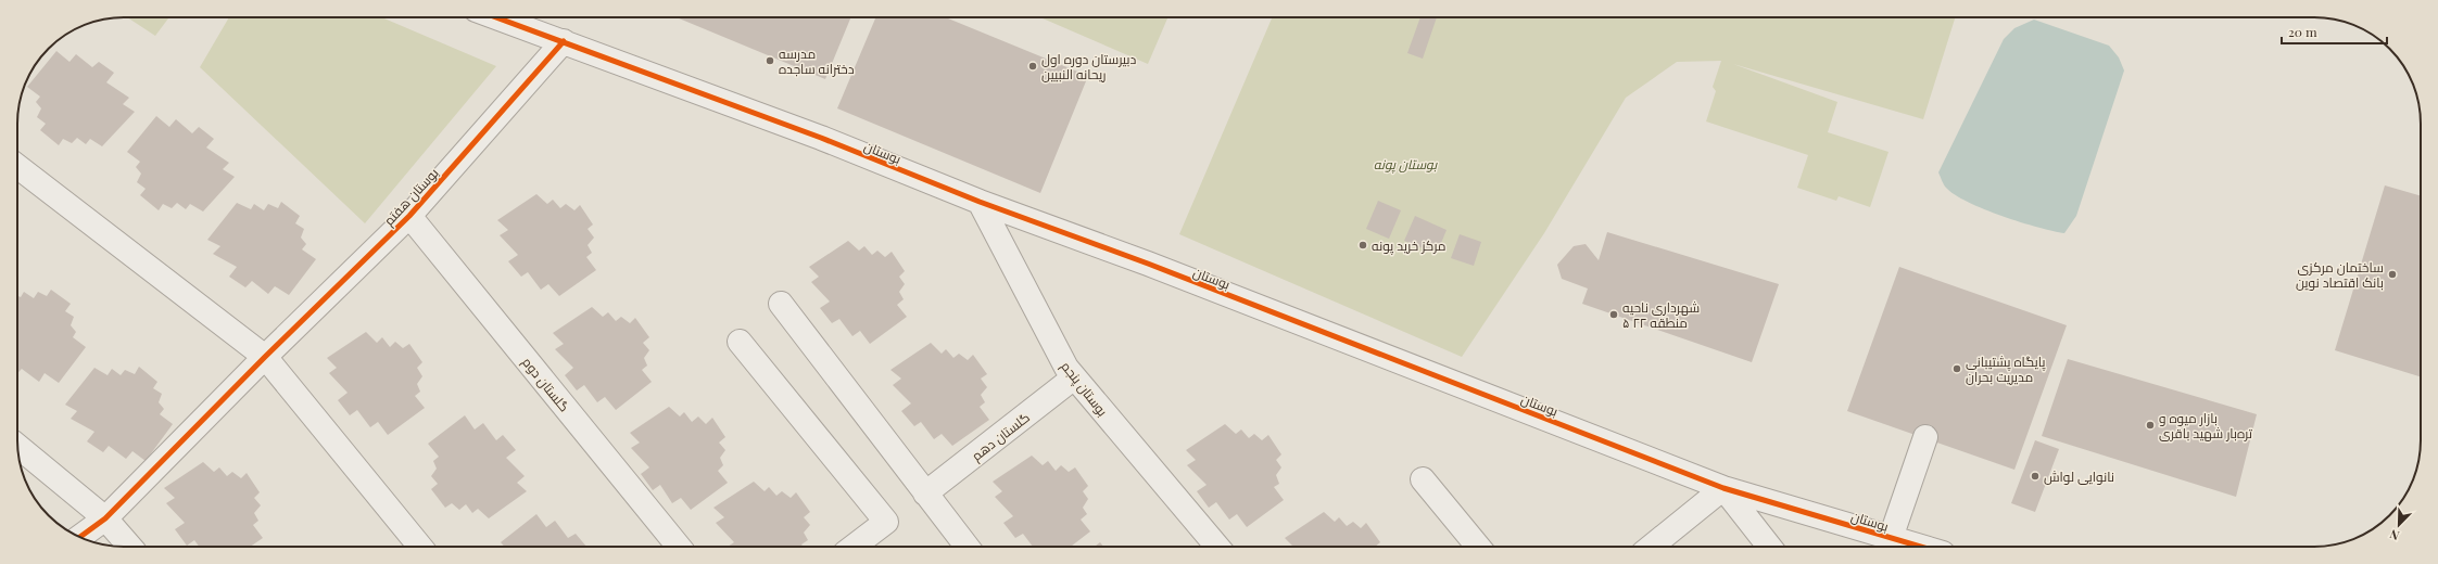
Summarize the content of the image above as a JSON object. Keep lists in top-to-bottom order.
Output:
{
  "streets": {
    "street": [
      "بوستان",
      "بوستان هفتم",
      "گلستان دوم",
      "بوستان پنجم",
      "گلستان دهم"
    ]
  },
  "crossings": [
    ["بوستان", "بوستان هفتم"],
    ["بوستان", "بوستان پنجم"],
    ["بوستان هفتم", "گلستان دوم"],
    ["بوستان پنجم", "گلستان دهم"]
  ],
  "parks": ["بوستان پونه"],
  "places": [
    "مدرسه دخترانه ساجده",
    "دبیرستان دوره اول ریحانه النبیین",
    "مرکز خرید پونه",
    "ساختمان مرکزی بانک اقتصاد نوین",
    "شهرداری ناحیه ۵ منطقه ۲۲",
    "پایگاه پشتیبانی مدیریت بحران",
    "بازار میوه و تره‌بار شهید باقری",
    "نانوایی لواش"
  ],
  "scale_bar": "20 m",
  "north": "bottom left"
}
